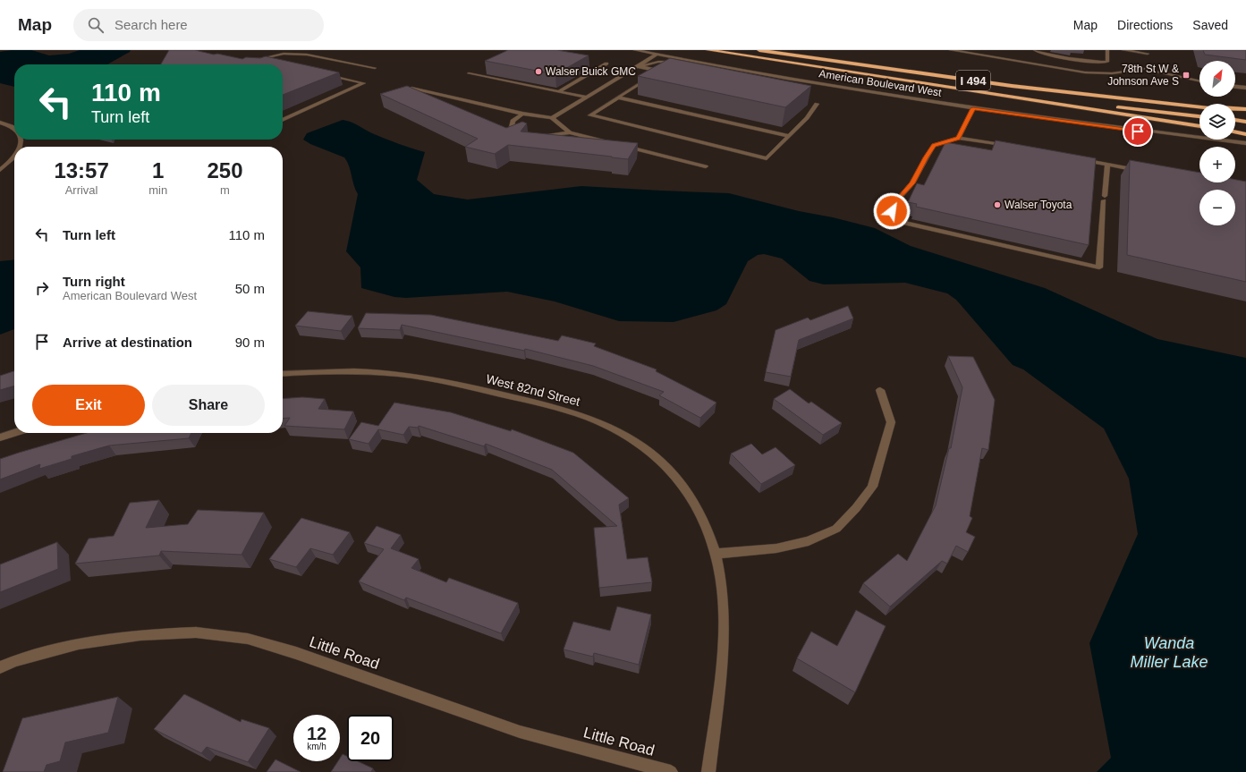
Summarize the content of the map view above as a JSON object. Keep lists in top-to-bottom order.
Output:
{
  "streets": {
    "highway": ["I 494"],
    "street": ["American Boulevard West", "West 82nd Street", "Little Road"]
  },
  "water": ["Wanda Miller Lake"],
  "places": {
    "other": ["Walser Buick GMC", "Walser Toyota"],
    "transit": ["78th St W & Johnson Ave S"]
  },
  "north": "top right",
  "page": {
    "header": "Map",
    "search": "Search here",
    "nav": ["Map", "Directions", "Saved"],
    "map_buttons": ["+", "−"],
    "turn": ["110 m", "Turn left"],
    "eta": [
      "13:57",
      "Arrival",
      "1",
      "min",
      "250",
      "m"
    ],
    "list": [
      {
        "name": "Turn left",
        "value": "110 m"
      },
      {
        "name": "Turn right",
        "note": "American Boulevard West",
        "value": "50 m"
      },
      {
        "name": "Arrive at destination",
        "value": "90 m"
      }
    ],
    "buttons": ["Exit", "Share"],
    "speed": "12 km/h",
    "limit": "20"
  }
}
